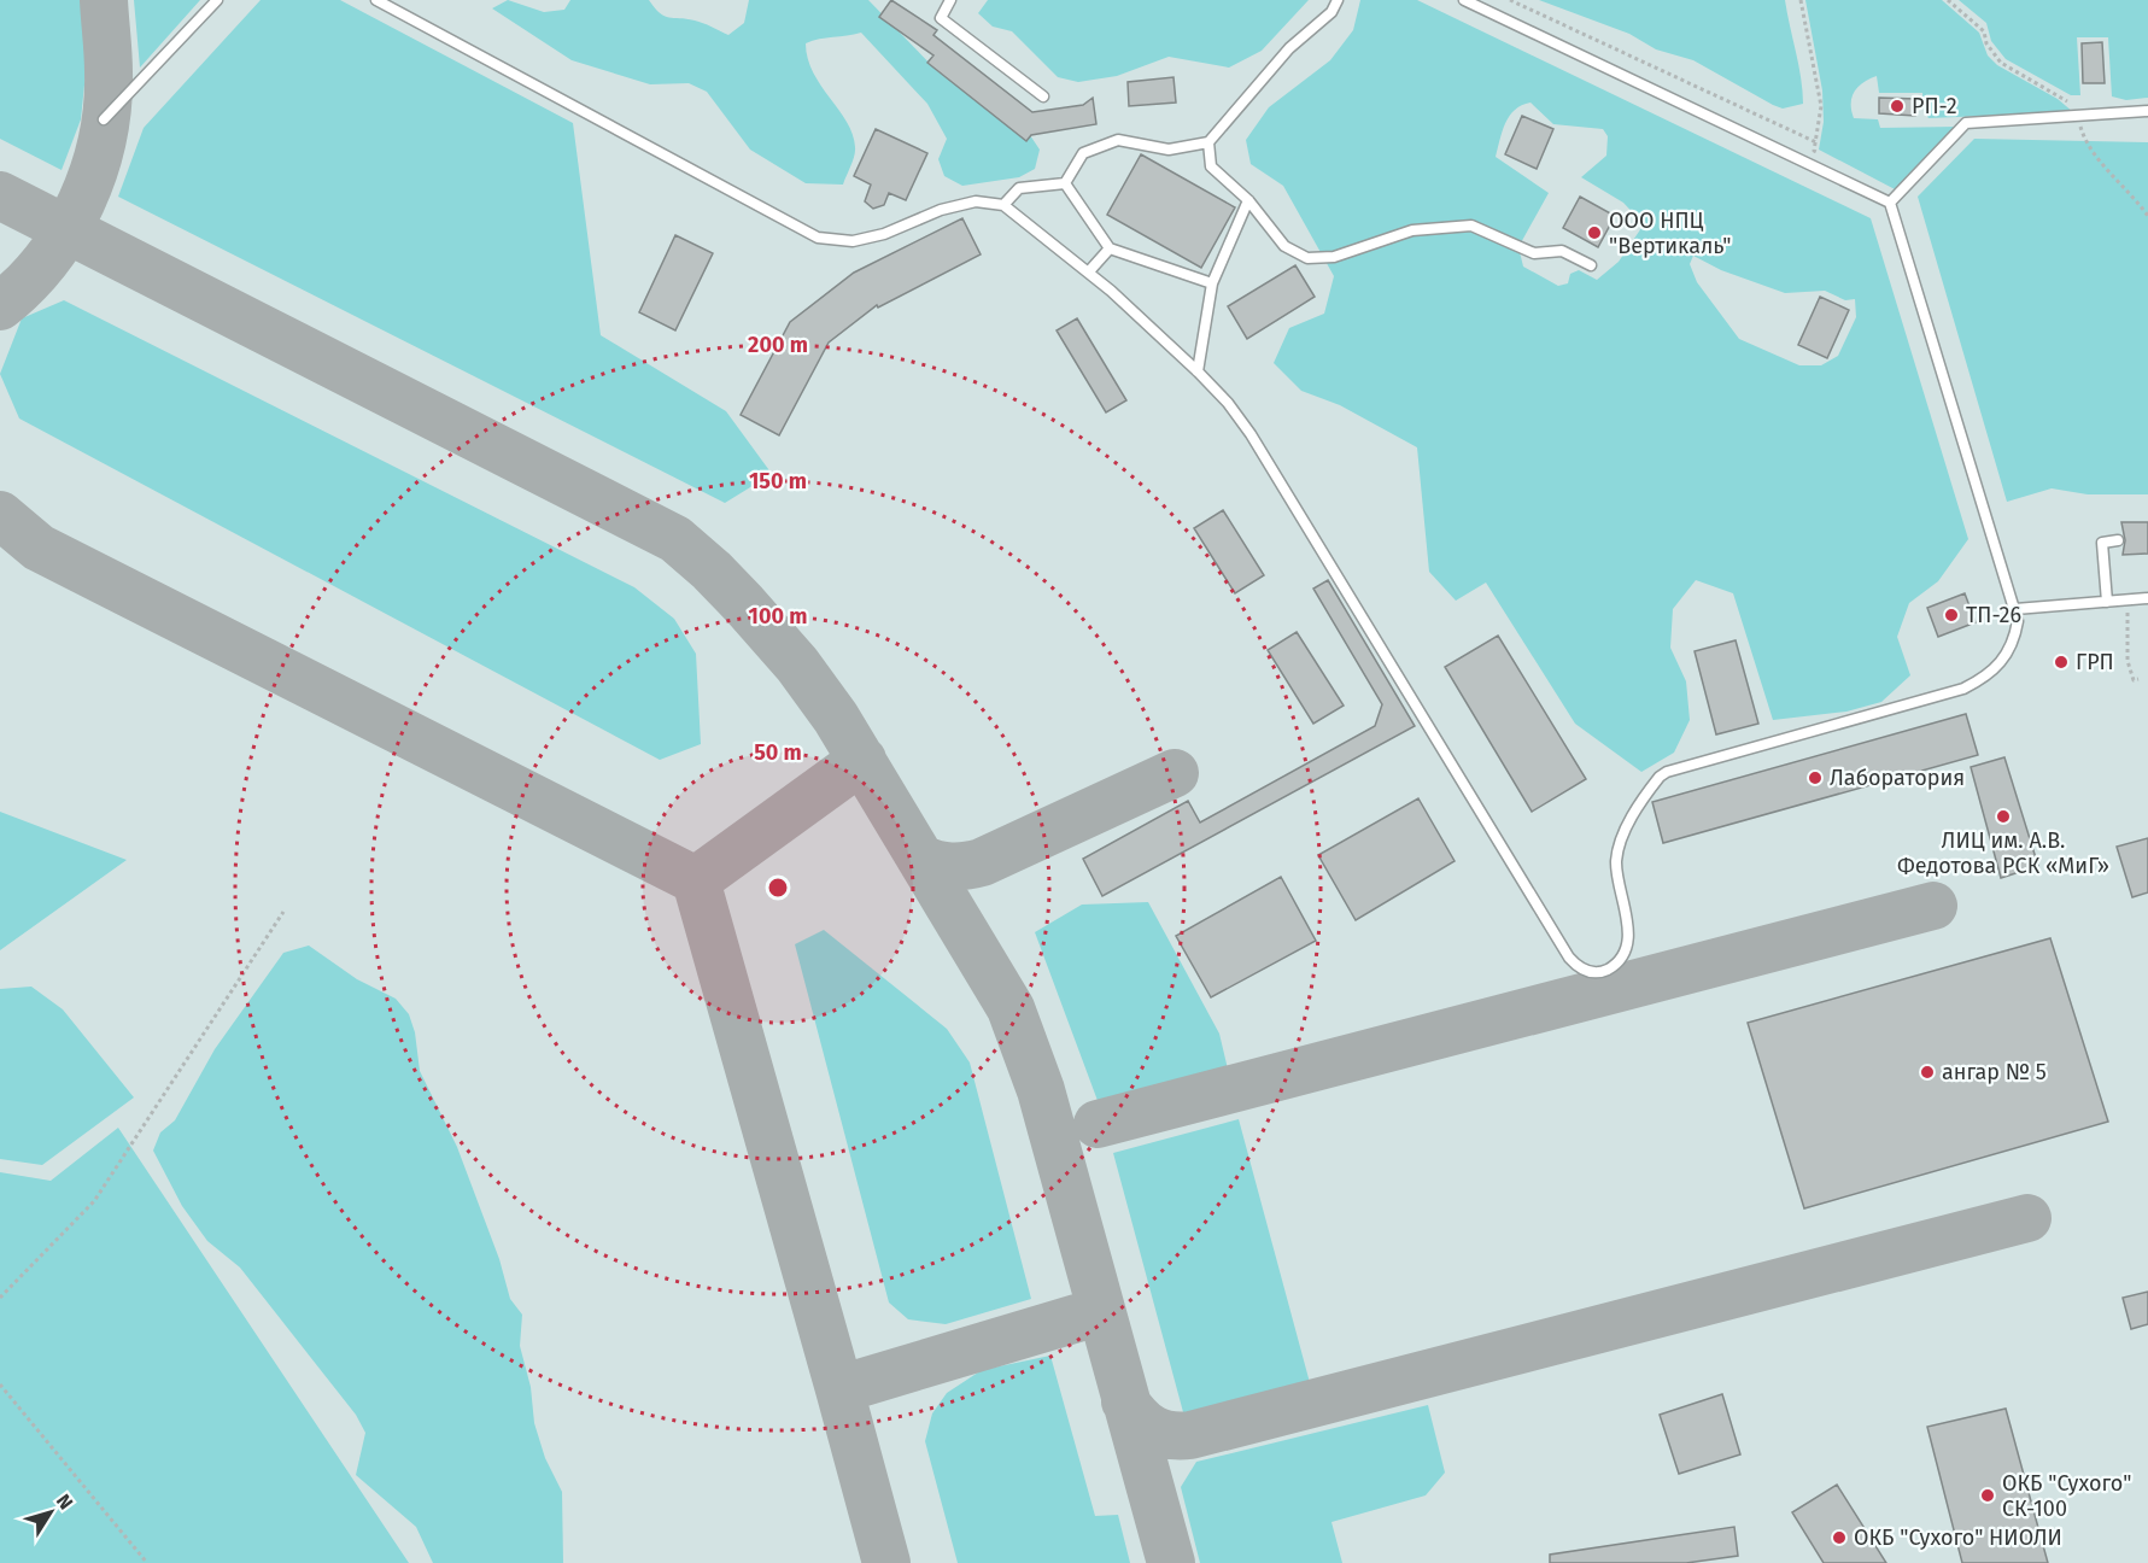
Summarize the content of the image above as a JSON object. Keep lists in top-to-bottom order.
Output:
{
  "places": [
    "РП-2",
    "ООО НПЦ \"Вертикаль\"",
    "ТП-26",
    "ГРП",
    "Лаборатория",
    "ЛИЦ им. А.В. Федотова РСК «МиГ»",
    "ангар № 5",
    "ОКБ \"Сухого\" СК-100",
    "ОКБ \"Сухого\" НИОЛИ"
  ],
  "north": "top right",
  "rings": [
    "200 m",
    "150 m",
    "100 m",
    "50 m"
  ]
}
